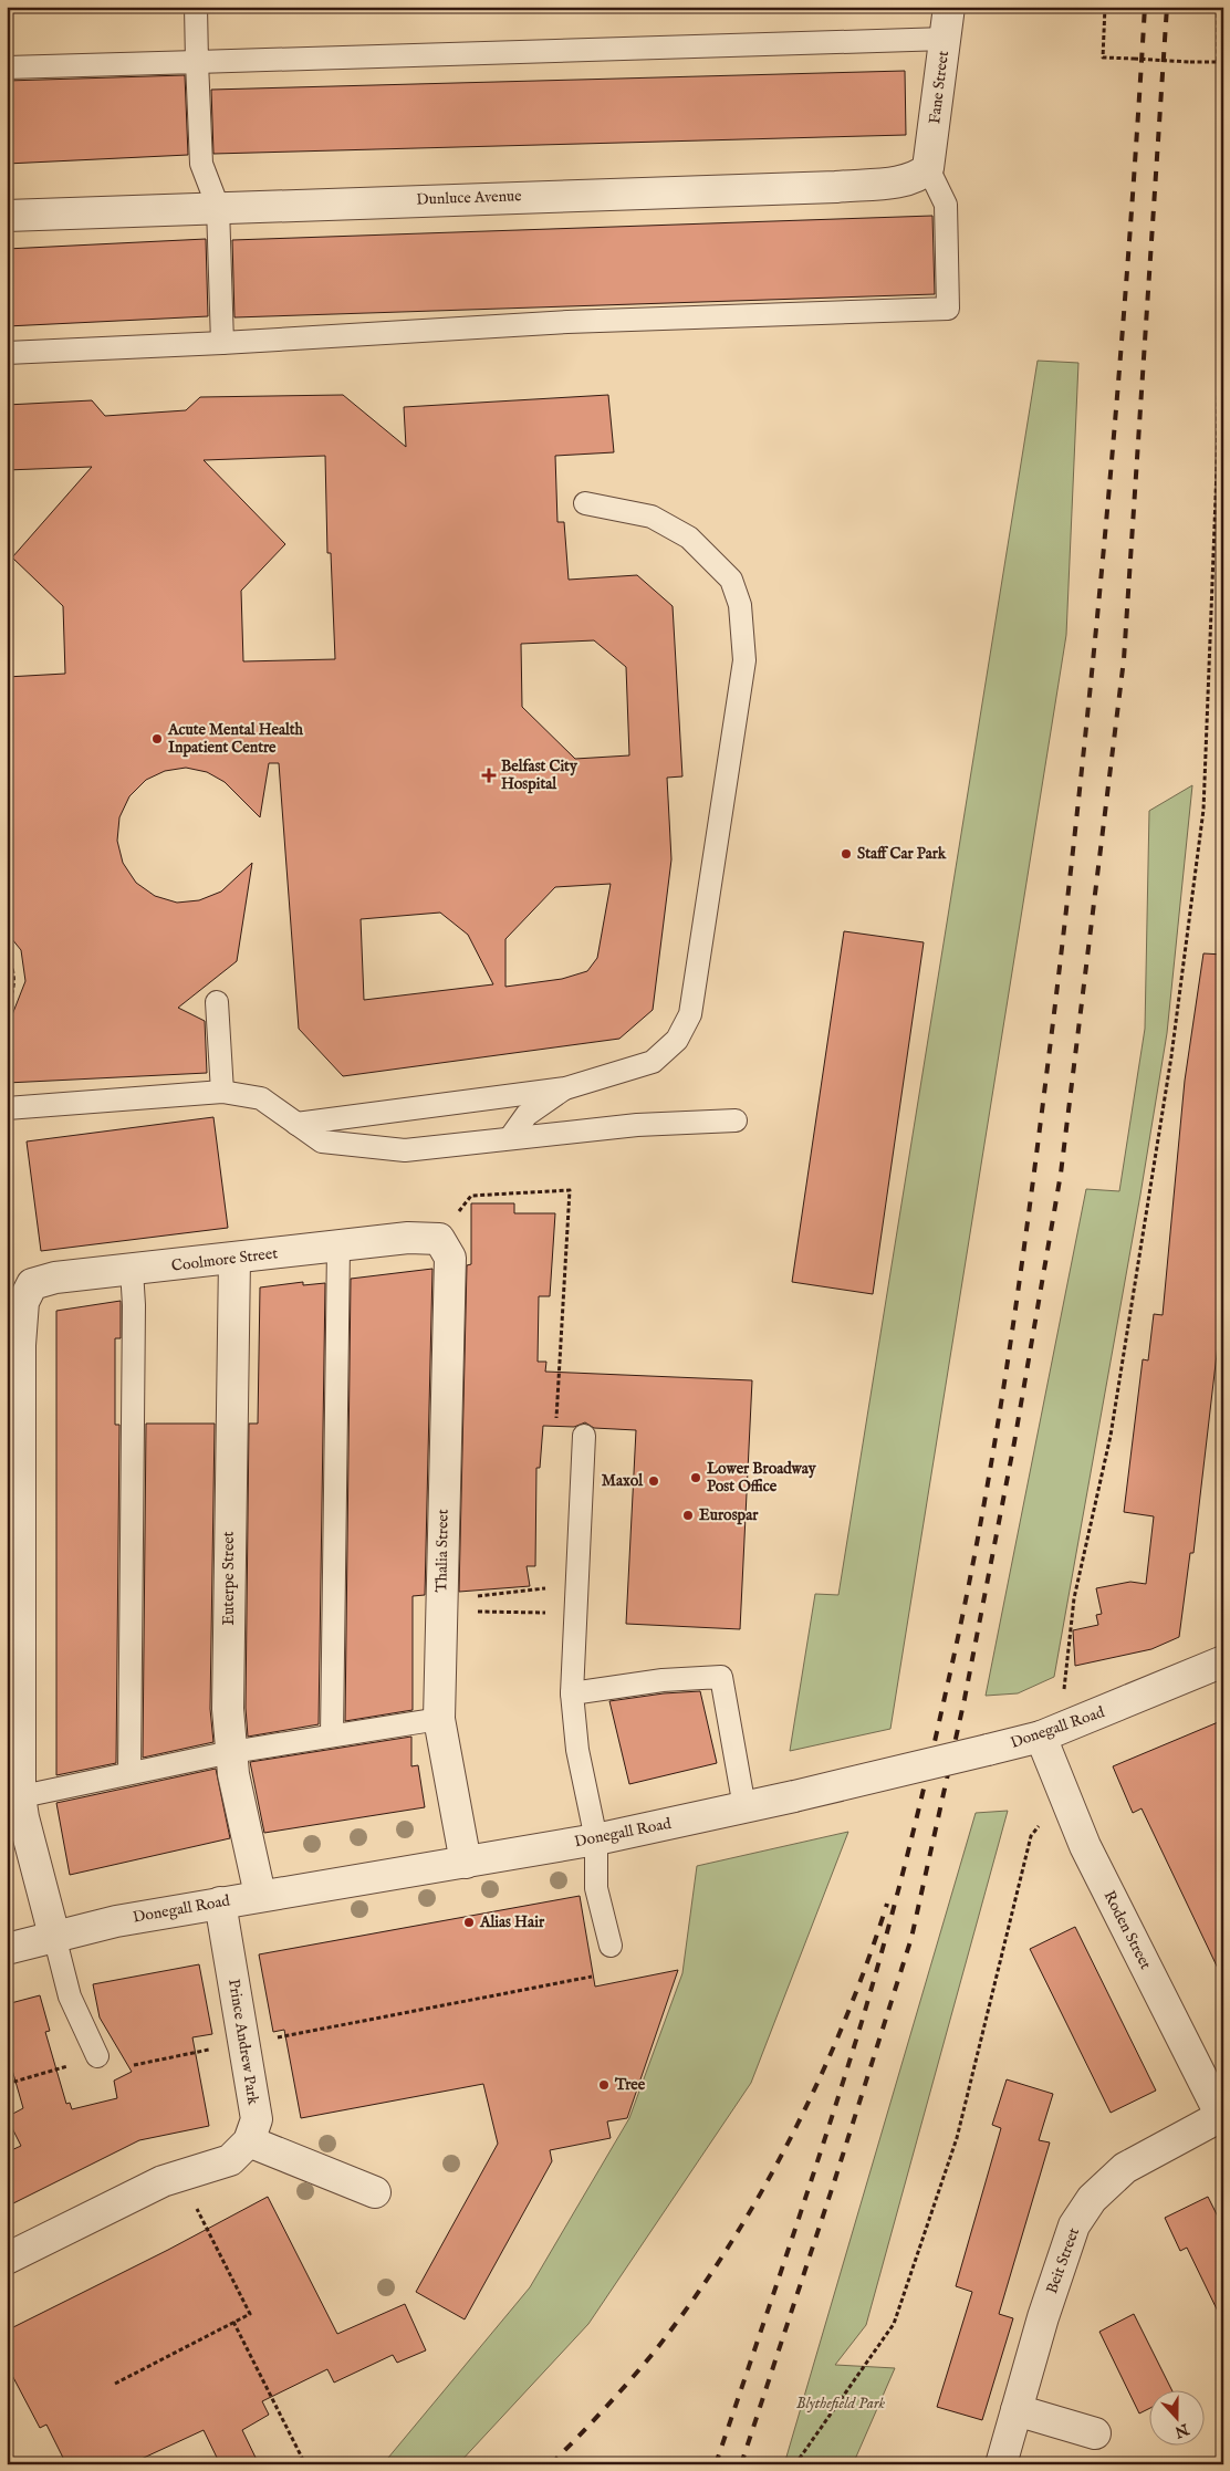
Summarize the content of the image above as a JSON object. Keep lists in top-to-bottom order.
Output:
{
  "streets": {
    "street": [
      "Fane Street",
      "Dunluce Avenue",
      "Coolmore Street",
      "Thalia Street",
      "Euterpe Street",
      "Donegall Road",
      "Roden Street",
      "Prince Andrew Park",
      "Beit Street"
    ]
  },
  "crossings": [
    ["Fane Street", "Dunluce Avenue"],
    ["Coolmore Street", "Thalia Street"],
    ["Coolmore Street", "Euterpe Street"],
    ["Thalia Street", "Donegall Road"],
    ["Euterpe Street", "Donegall Road"],
    ["Donegall Road", "Roden Street"],
    ["Donegall Road", "Prince Andrew Park"],
    ["Roden Street", "Beit Street"]
  ],
  "parks": ["Blythefield Park"],
  "places": {
    "other": [
      "Acute Mental Health Inpatient Centre",
      "Staff Car Park",
      "Lower Broadway Post Office",
      "Maxol",
      "Eurospar",
      "Alias Hair",
      "Tree"
    ],
    "health": ["Belfast City Hospital"]
  },
  "north": "bottom"
}
